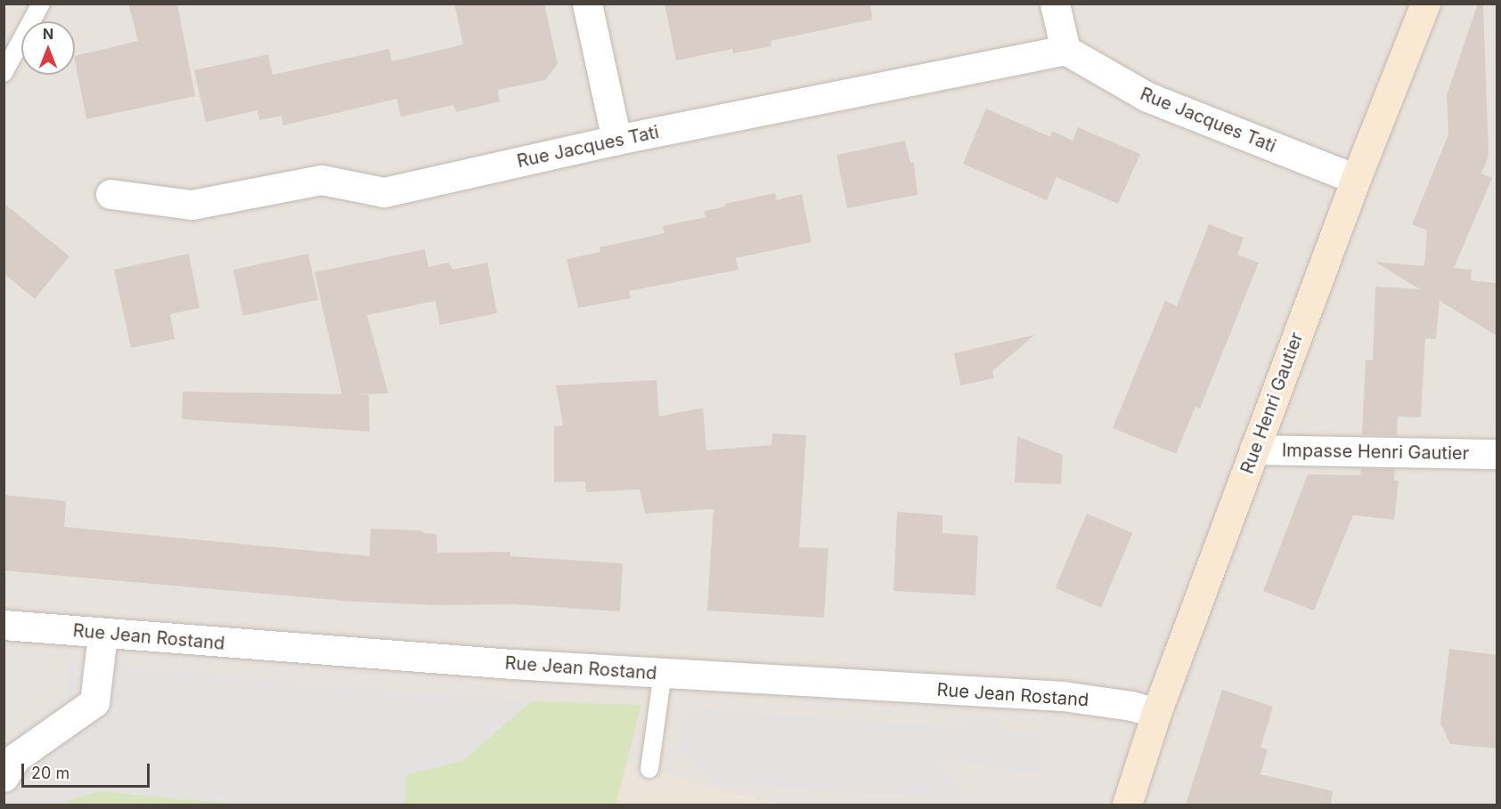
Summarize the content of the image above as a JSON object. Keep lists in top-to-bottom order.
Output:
{
  "streets": {
    "main road": ["Rue Henri Gautier"],
    "street": ["Rue Jacques Tati", "Impasse Henri Gautier", "Rue Jean Rostand"]
  },
  "crossings": [
    ["Rue Jacques Tati", "Rue Henri Gautier"],
    ["Rue Henri Gautier", "Impasse Henri Gautier"],
    ["Rue Henri Gautier", "Rue Jean Rostand"]
  ],
  "scale_bar": "20 m",
  "north": "top"
}
